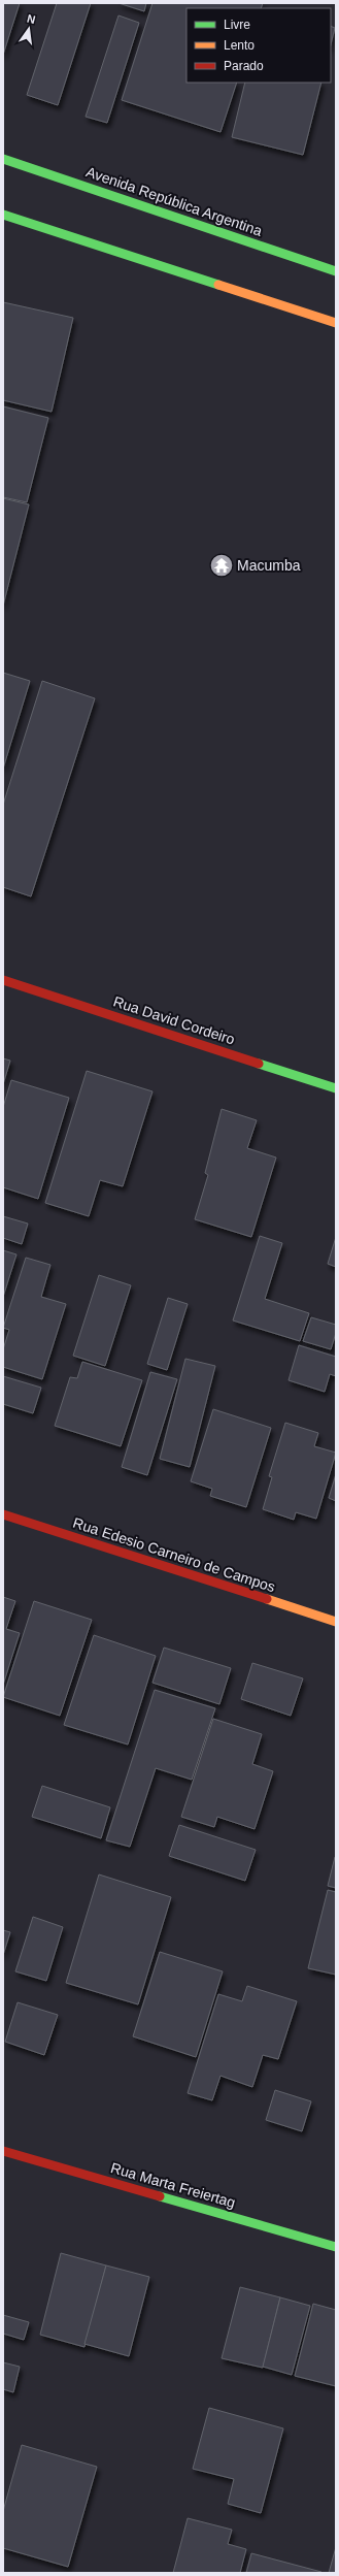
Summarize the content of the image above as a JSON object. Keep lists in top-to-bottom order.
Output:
{
  "streets": {
    "street": [
      "Avenida República Argentina",
      "Rua David Cordeiro",
      "Rua Edesio Carneiro de Campos",
      "Rua Marta Freiertag"
    ]
  },
  "places": {
    "temple": ["Macumba"]
  },
  "legend": ["Livre", "Lento", "Parado"],
  "north": "top"
}
